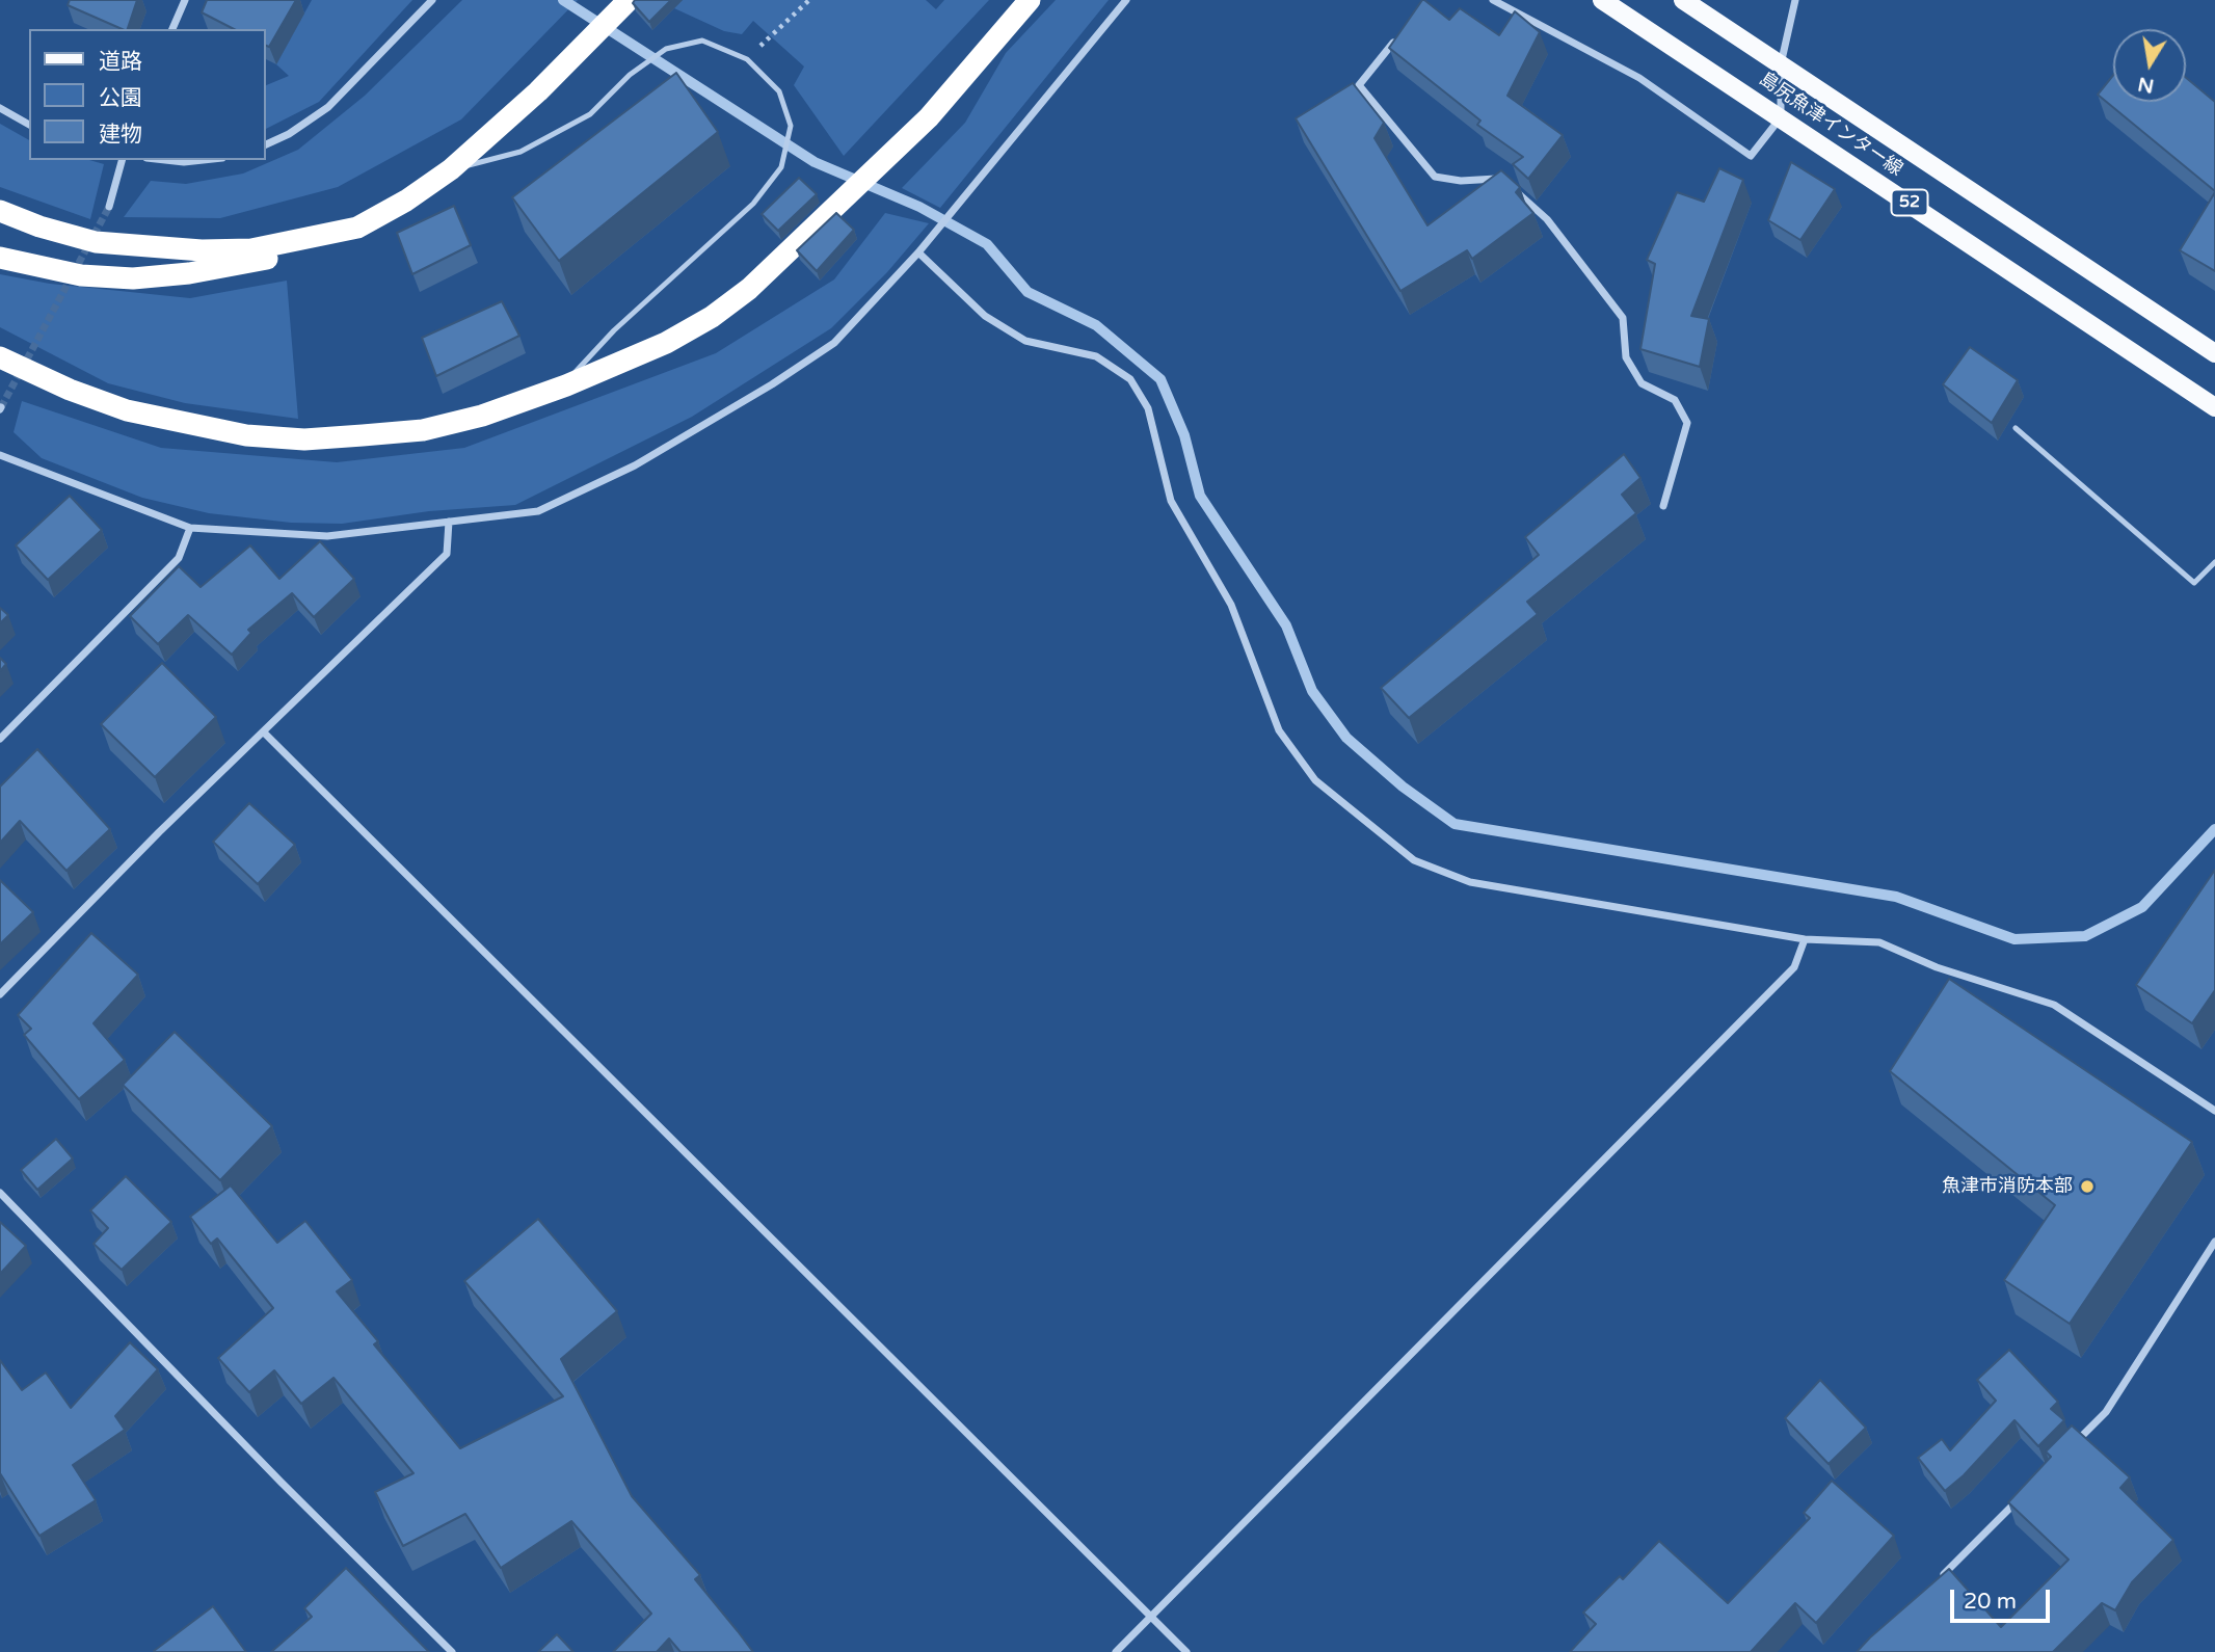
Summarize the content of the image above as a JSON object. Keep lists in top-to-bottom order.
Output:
{
  "streets": {
    "main road": ["島尻魚津インター線", "52"]
  },
  "places": ["魚津市消防本部"],
  "legend": ["道路", "公園", "建物"],
  "scale_bar": "20 m",
  "north": "bottom"
}
